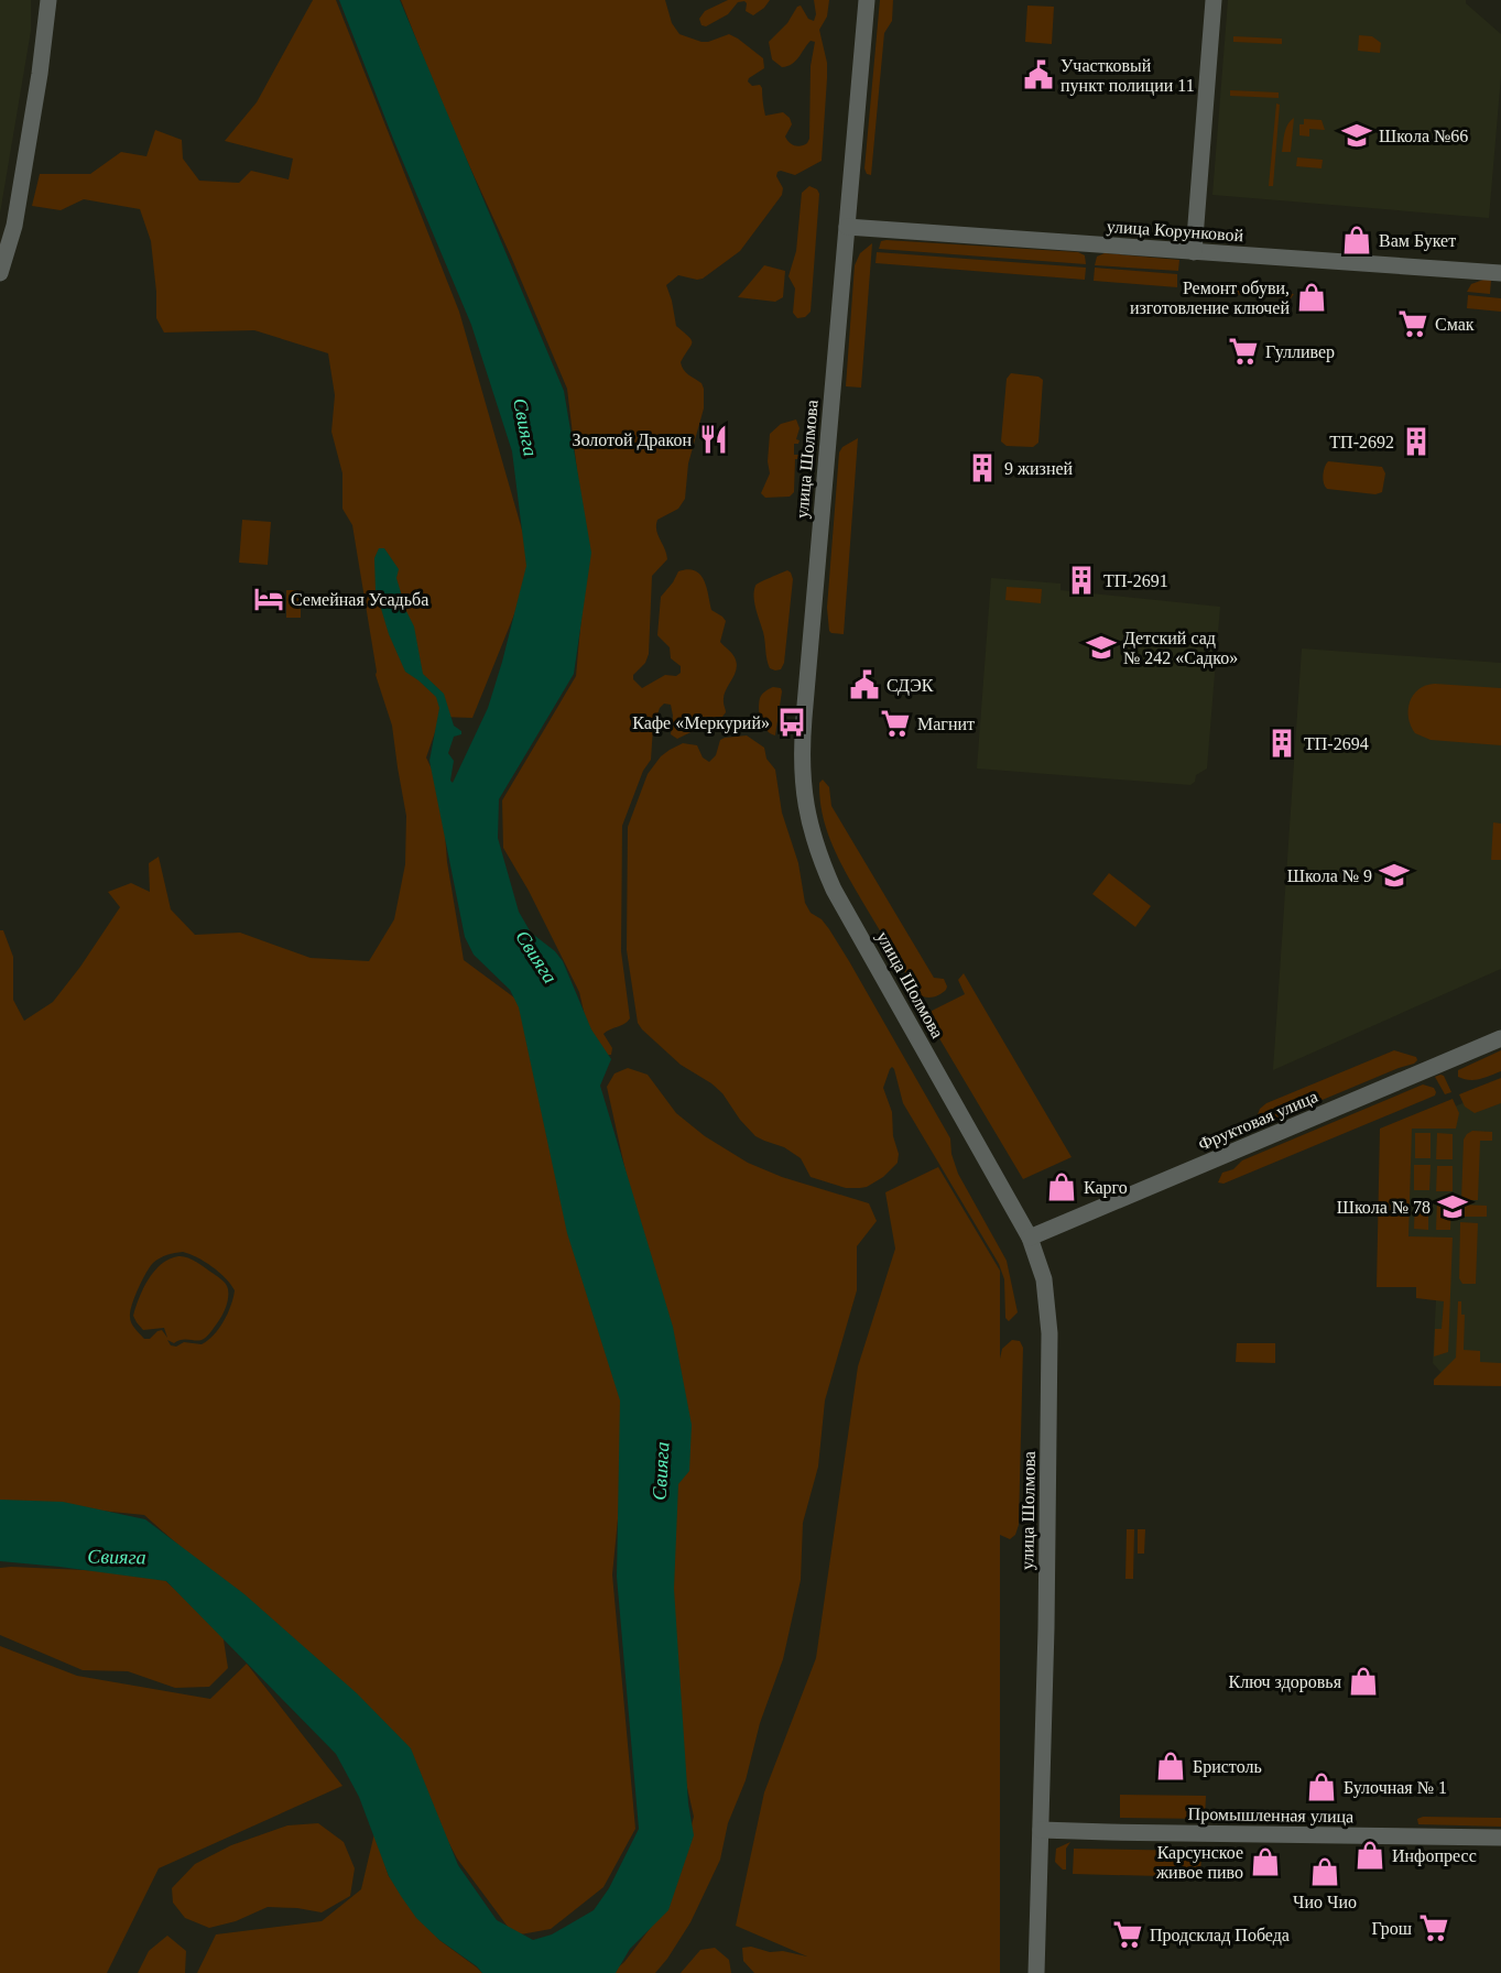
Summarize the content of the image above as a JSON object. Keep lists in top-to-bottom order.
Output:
{
  "streets": {
    "street": [
      "улица Корунковой",
      "улица Шолмова",
      "Фруктовая улица",
      "Промышленная улица"
    ]
  },
  "crossings": [
    ["улица Корунковой", "улица Шолмова"],
    ["улица Шолмова", "Фруктовая улица"],
    ["улица Шолмова", "Промышленная улица"]
  ],
  "water": ["Свияга"],
  "places": {
    "public building": ["Участковый пункт полиции 11", "СДЭК"],
    "school or university": [
      "Школа №66",
      "Детский сад № 242 «Садко»",
      "Школа № 9",
      "Школа № 78"
    ],
    "shop": [
      "Вам Букет",
      "Ремонт обуви, изготовление ключей",
      "Карго",
      "Ключ здоровья",
      "Бристоль",
      "Булочная № 1",
      "Инфопресc",
      "Карсунское живое пиво",
      "Чио Чио"
    ],
    "supermarket": [
      "Смак",
      "Гулливер",
      "Магнит",
      "Грош",
      "Продсклад Победа"
    ],
    "restaurant": ["Золотой Дракон"],
    "building": [
      "ТП-2692",
      "9 жизней",
      "ТП-2691",
      "ТП-2694"
    ],
    "hotel": ["Семейная Усадьба"],
    "bus stop": ["Кафе «Меркурий»"]
  }
}
